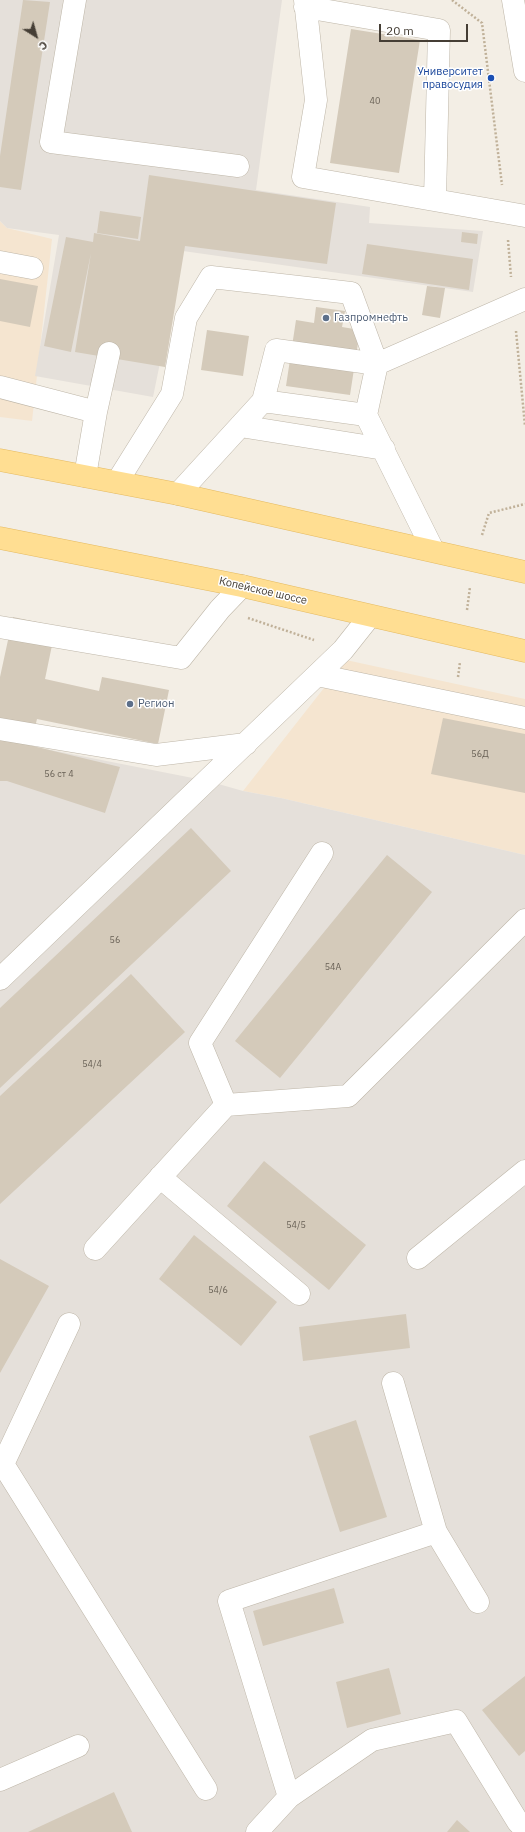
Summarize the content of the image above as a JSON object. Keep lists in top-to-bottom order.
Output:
{
  "streets": {
    "main road": ["Копейское шоссе"]
  },
  "places": ["Университет правосудия", "Газпромнефть", "Регион"],
  "house_numbers": [
    "40",
    "56Д",
    "56 ст 4",
    "56",
    "54А",
    "54/4",
    "54/5",
    "54/6"
  ],
  "scale_bar": "20 m",
  "north": "bottom right"
}
